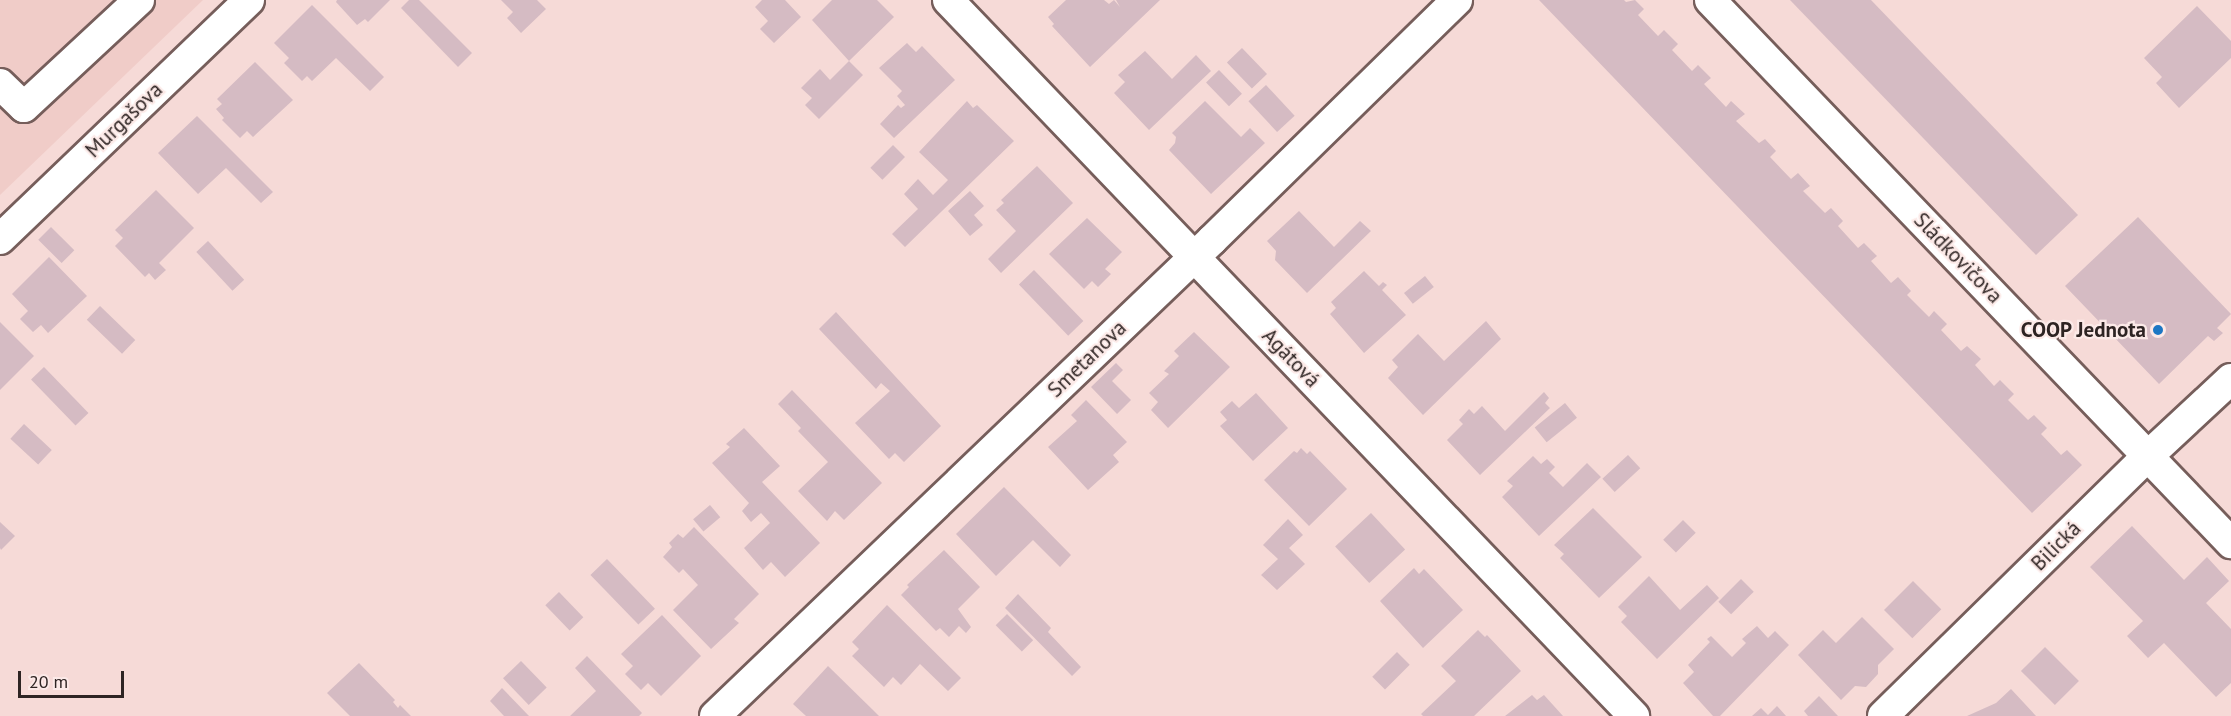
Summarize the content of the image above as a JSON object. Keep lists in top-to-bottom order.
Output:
{
  "streets": {
    "street": [
      "Murgašova",
      "Sládkovičova",
      "Agátová",
      "Smetanova",
      "Bilická"
    ]
  },
  "crossings": [
    ["Sládkovičova", "Bilická"],
    ["Agátová", "Smetanova"]
  ],
  "places": ["COOP Jednota"],
  "scale_bar": "20 m"
}
